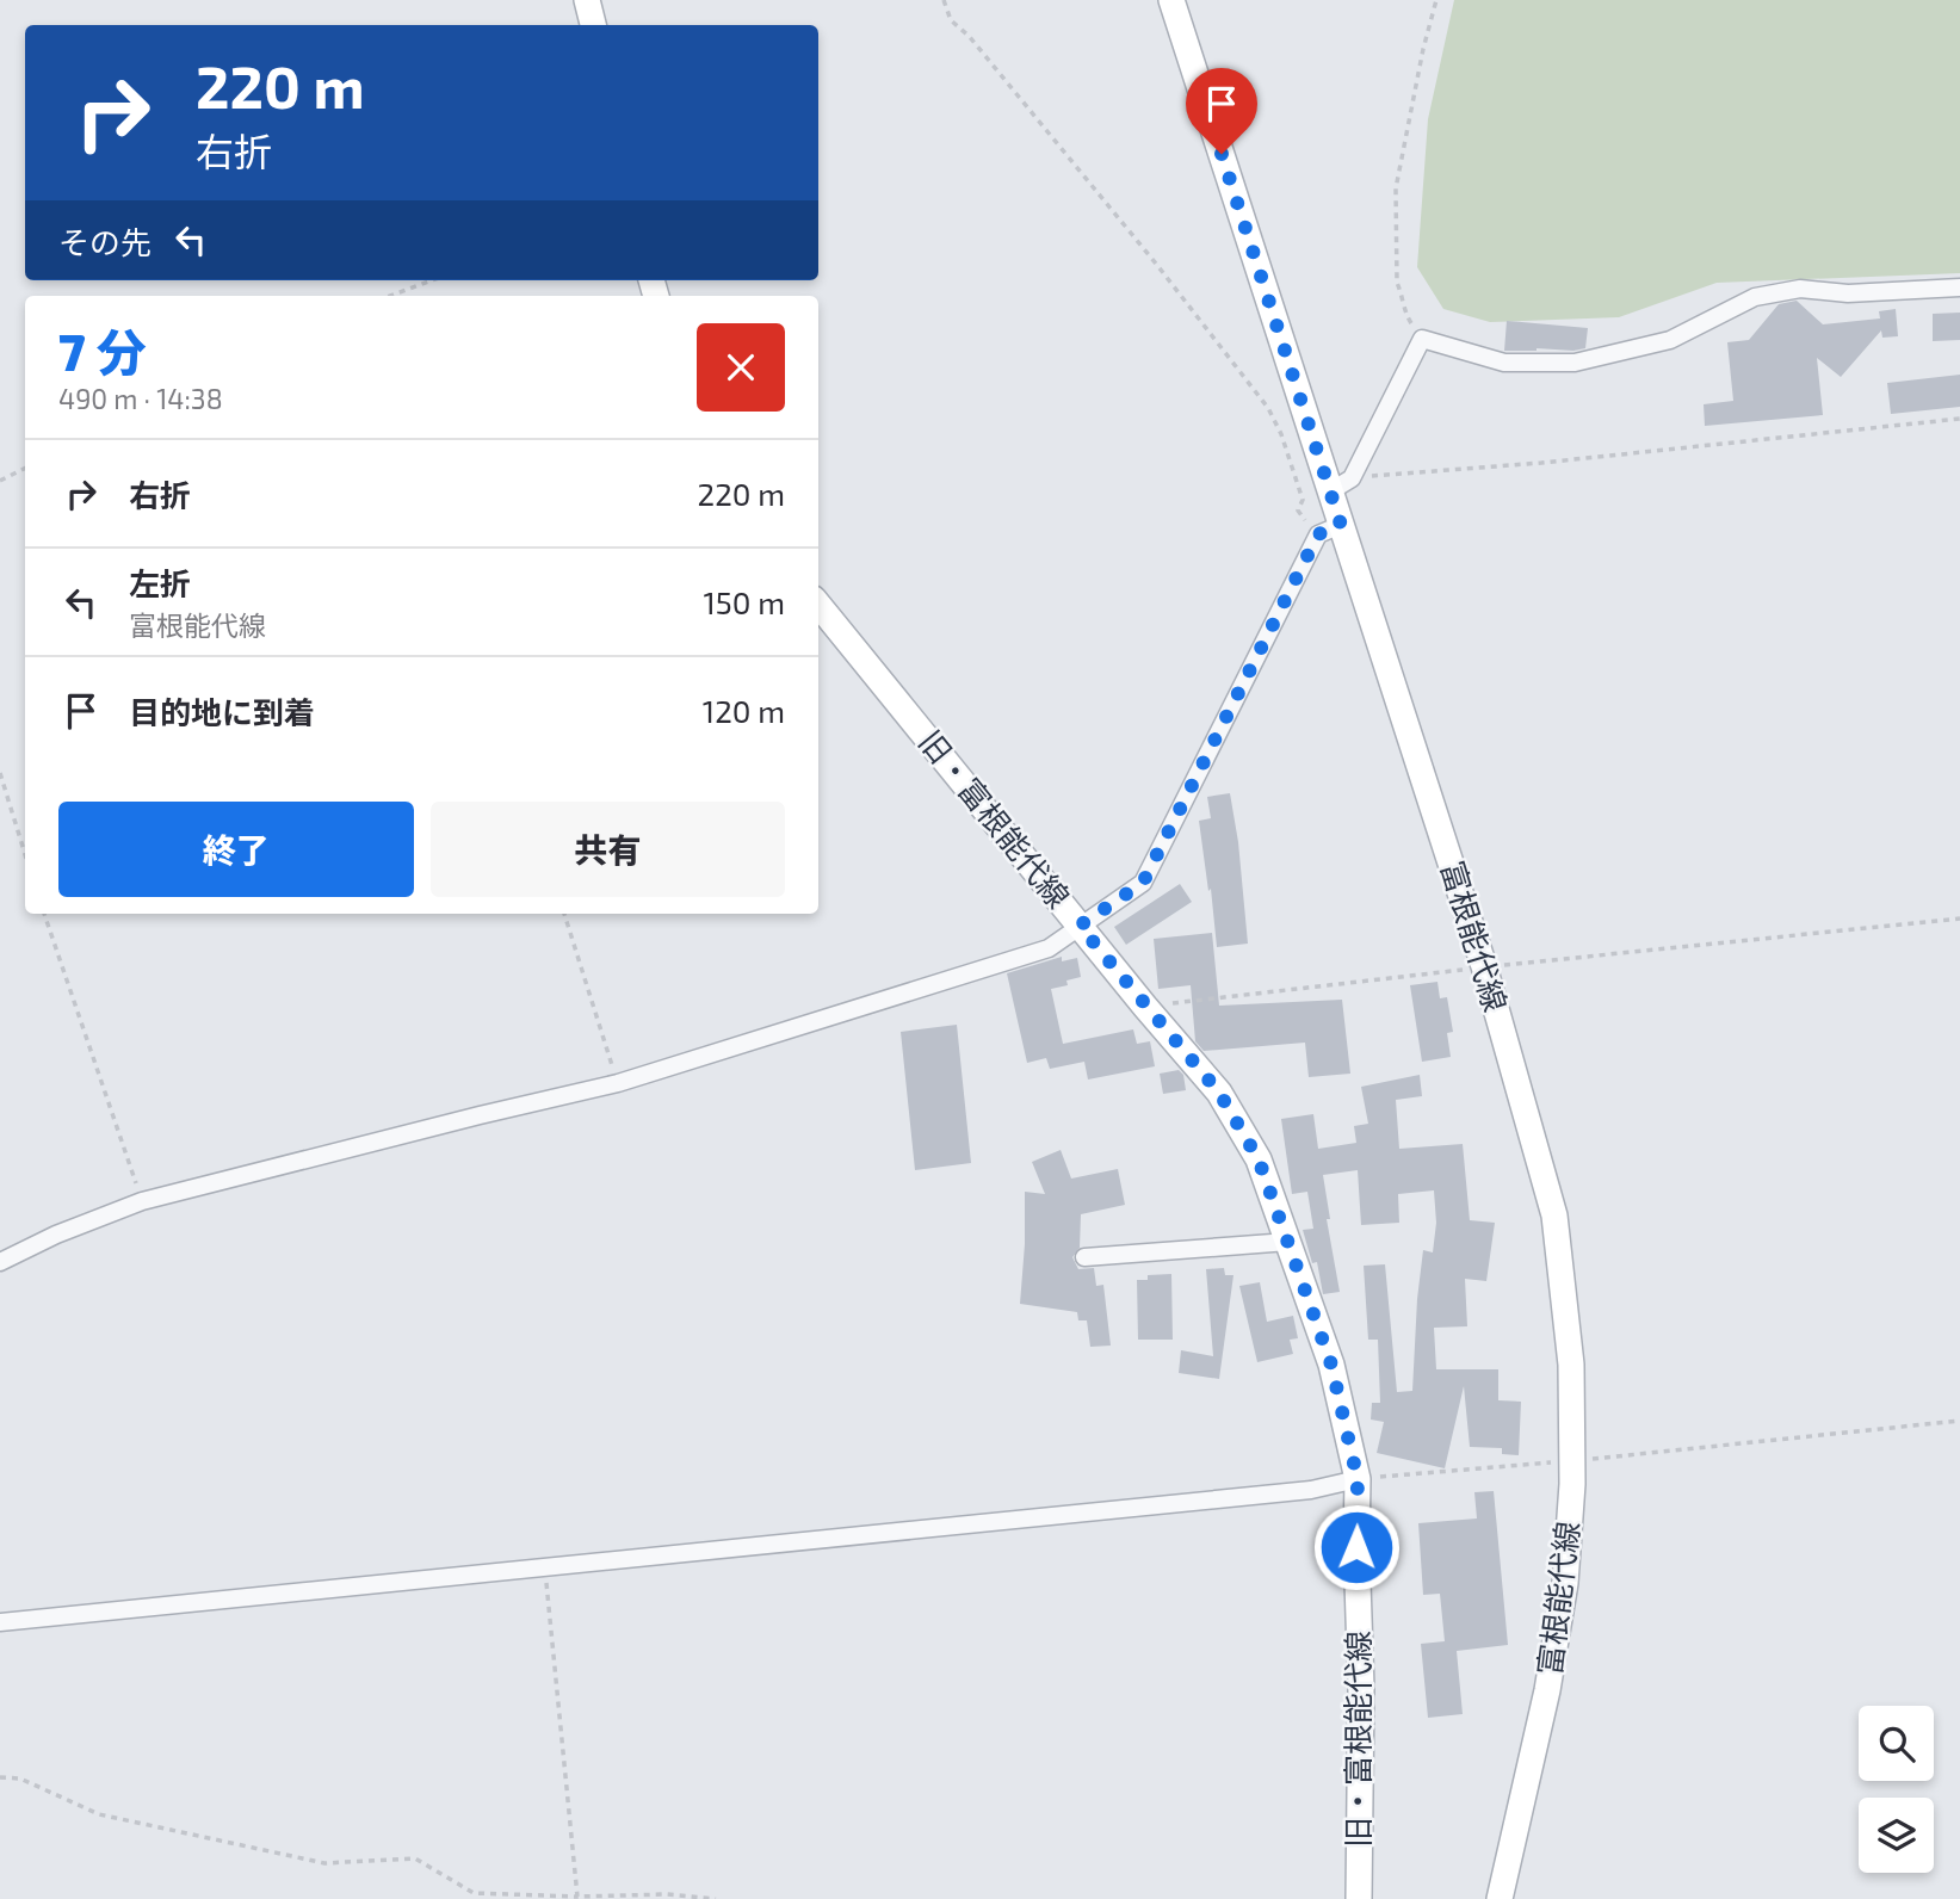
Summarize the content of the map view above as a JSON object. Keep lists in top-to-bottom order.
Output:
{
  "streets": {
    "main road": ["旧・富根能代線", "富根能代線"]
  },
  "page": {
    "turn": ["220 m", "右折"],
    "then": "その先",
    "heading": ["7 分", "490 m · 14:38"],
    "list": [
      {
        "name": "右折",
        "value": "220 m"
      },
      {
        "name": "左折",
        "note": "富根能代線",
        "value": "150 m"
      },
      {
        "name": "目的地に到着",
        "value": "120 m"
      }
    ],
    "buttons": ["終了", "共有"]
  }
}
